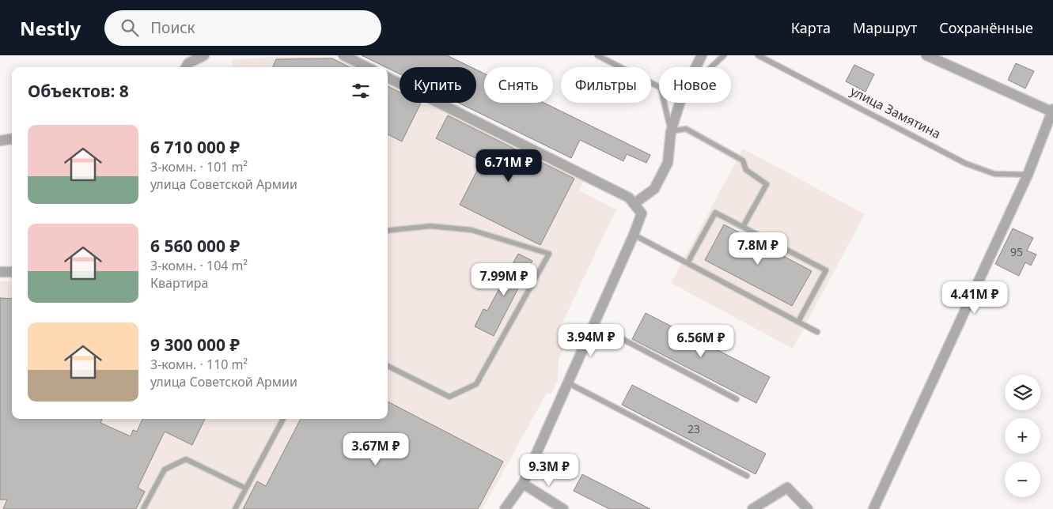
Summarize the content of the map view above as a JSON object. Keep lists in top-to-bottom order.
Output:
{
  "streets": {
    "lane": ["улица Замятина"]
  },
  "house_numbers": ["95", "23"],
  "page": {
    "header": "Nestly",
    "search": "Поиск",
    "nav": ["Карта", "Маршрут", "Сохранённые"],
    "chip": [
      "Купить",
      "Снять",
      "Фильтры",
      "Новое"
    ],
    "heading": "Объектов: 8",
    "list": [
      {
        "name": "6 710 000 ₽",
        "note": "3-комн. · 101 m² · улица Советской Армии"
      },
      {
        "name": "6 560 000 ₽",
        "note": "3-комн. · 104 m² · Квартира"
      },
      {
        "name": "9 300 000 ₽",
        "note": "3-комн. · 110 m² · улица Советской Армии"
      }
    ],
    "price": [
      "6.71M ₽",
      "7.8M ₽",
      "7.99M ₽",
      "4.41M ₽",
      "3.94M ₽",
      "6.56M ₽",
      "3.67M ₽",
      "9.3M ₽"
    ],
    "map_buttons": ["+", "−"]
  }
}
